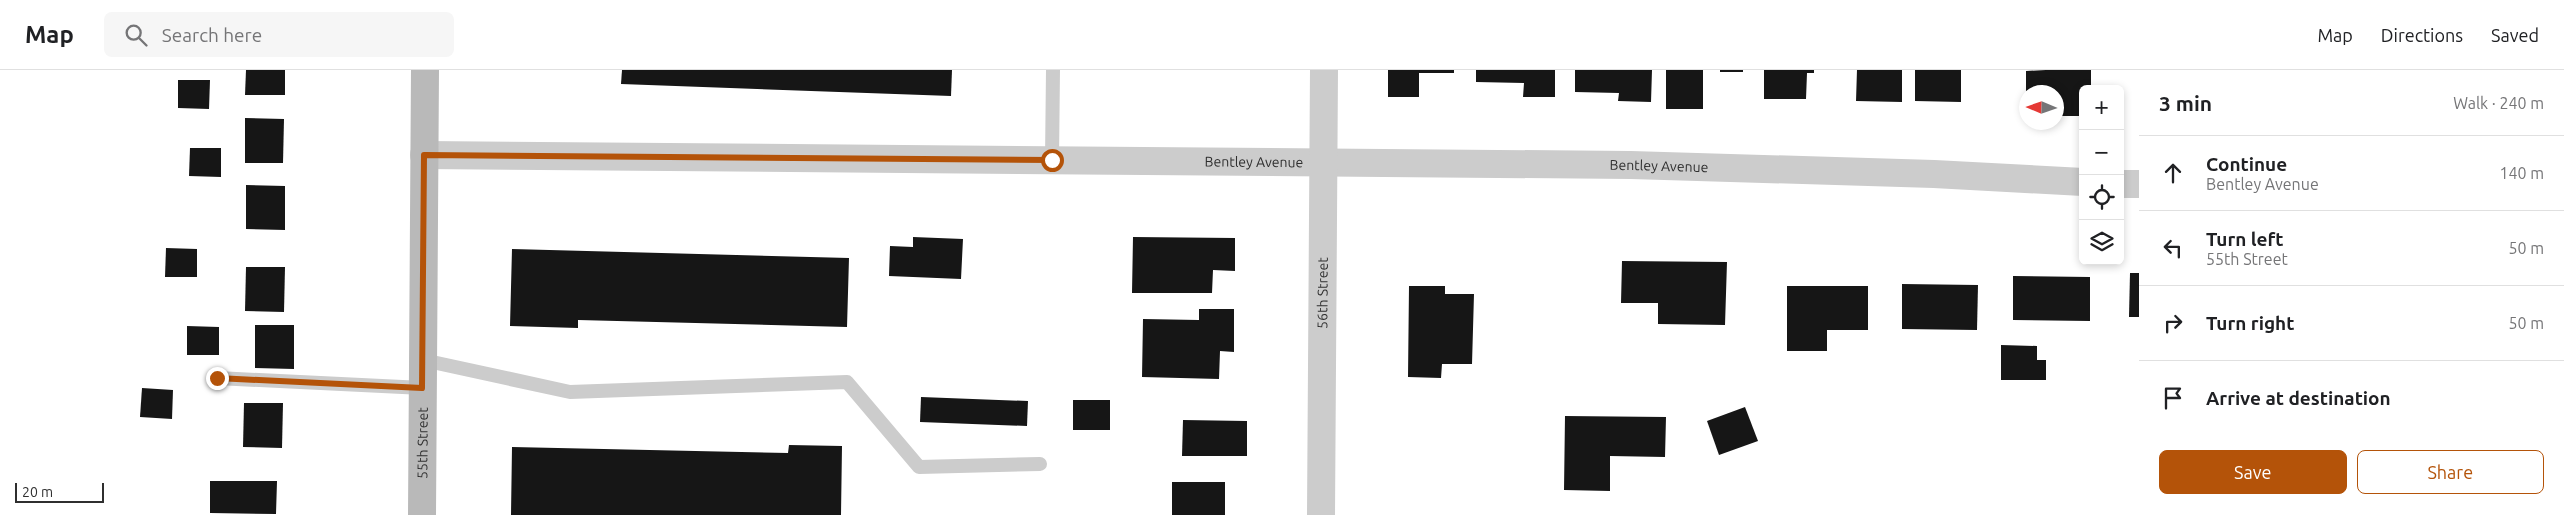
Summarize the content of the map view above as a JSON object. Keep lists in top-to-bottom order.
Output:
{
  "streets": {
    "main road": ["55th Street"],
    "street": ["Bentley Avenue", "56th Street"]
  },
  "crossings": [
    ["Bentley Avenue", "56th Street"],
    ["Bentley Avenue", "55th Street"]
  ],
  "scale_bar": "20 m",
  "north": "left",
  "page": {
    "header": "Map",
    "search": "Search here",
    "nav": ["Map", "Directions", "Saved"],
    "heading": ["3 min", "Walk · 240 m"],
    "map_buttons": ["+", "−"],
    "list": [
      ["Continue", "Bentley Avenue", "140 m"],
      ["Turn left", "55th Street", "50 m"],
      ["Turn right", "50 m"],
      "Arrive at destination"
    ],
    "buttons": ["Save", "Share"],
    "scale": "20 m"
  }
}
